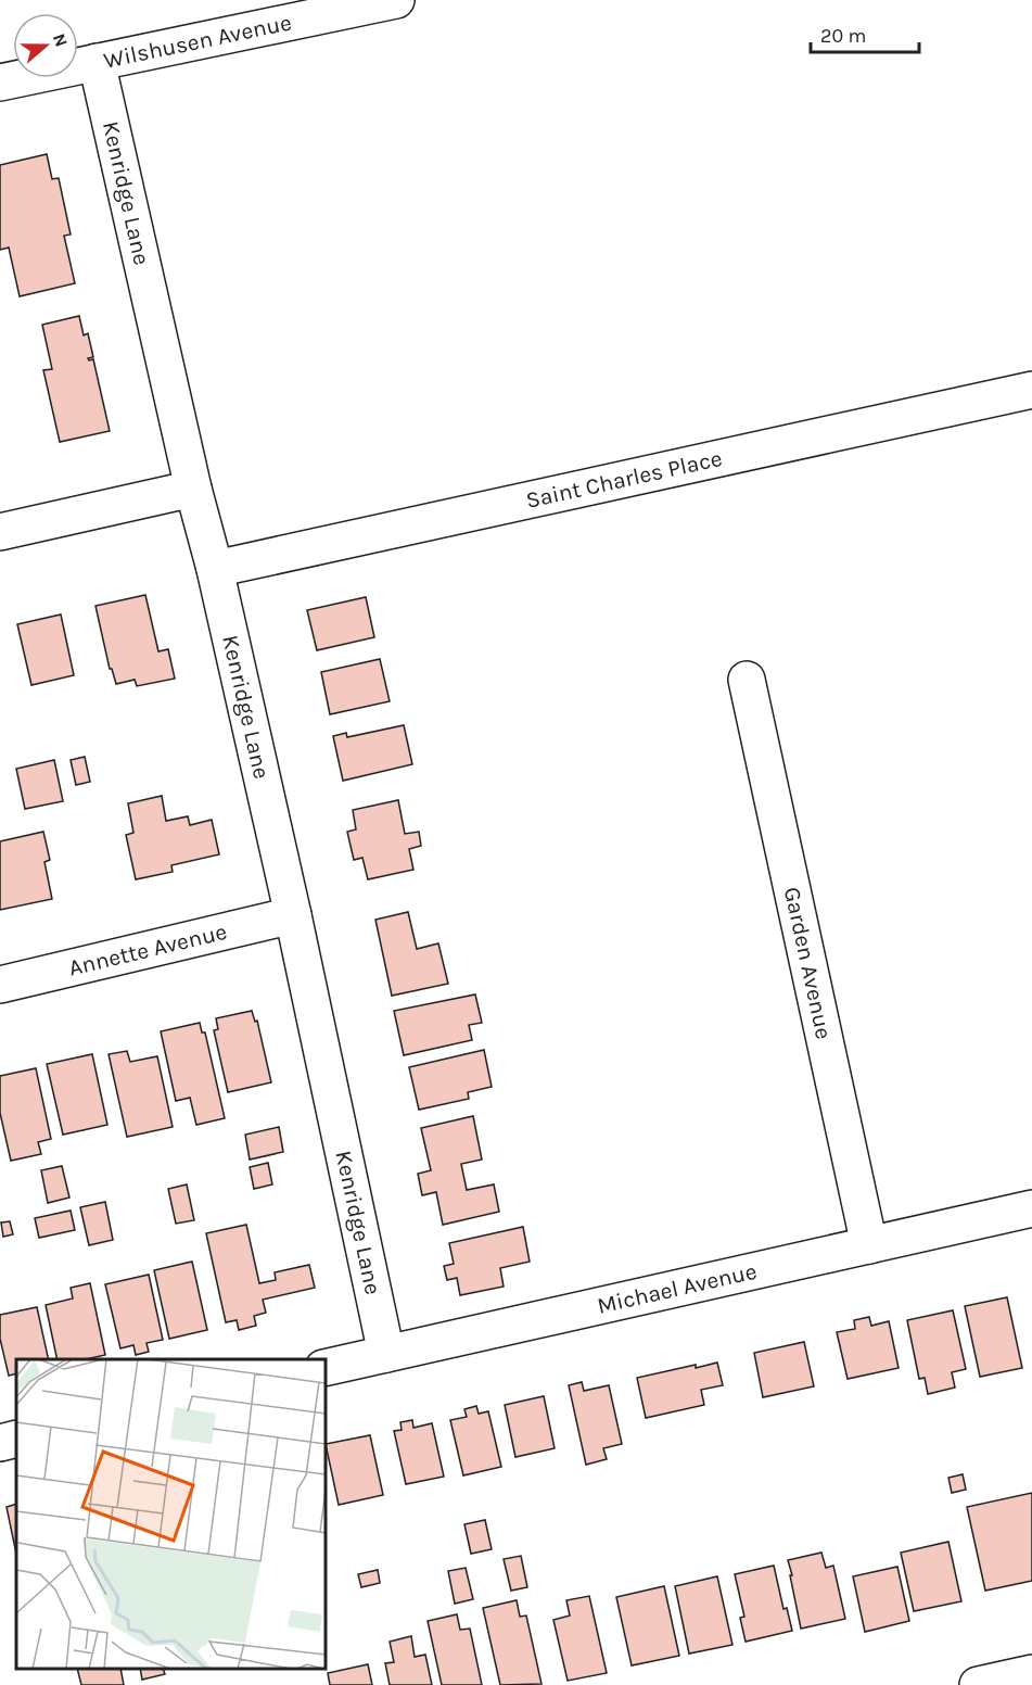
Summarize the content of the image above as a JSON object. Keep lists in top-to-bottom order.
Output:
{
  "streets": {
    "street": [
      "Wilshusen Avenue",
      "Kenridge Lane",
      "Saint Charles Place",
      "Annette Avenue",
      "Garden Avenue",
      "Michael Avenue"
    ]
  },
  "crossings": [
    ["Wilshusen Avenue", "Kenridge Lane"],
    ["Kenridge Lane", "Saint Charles Place"],
    ["Kenridge Lane", "Annette Avenue"],
    ["Kenridge Lane", "Michael Avenue"],
    ["Garden Avenue", "Michael Avenue"]
  ],
  "scale_bar": "20 m",
  "north": "right"
}
